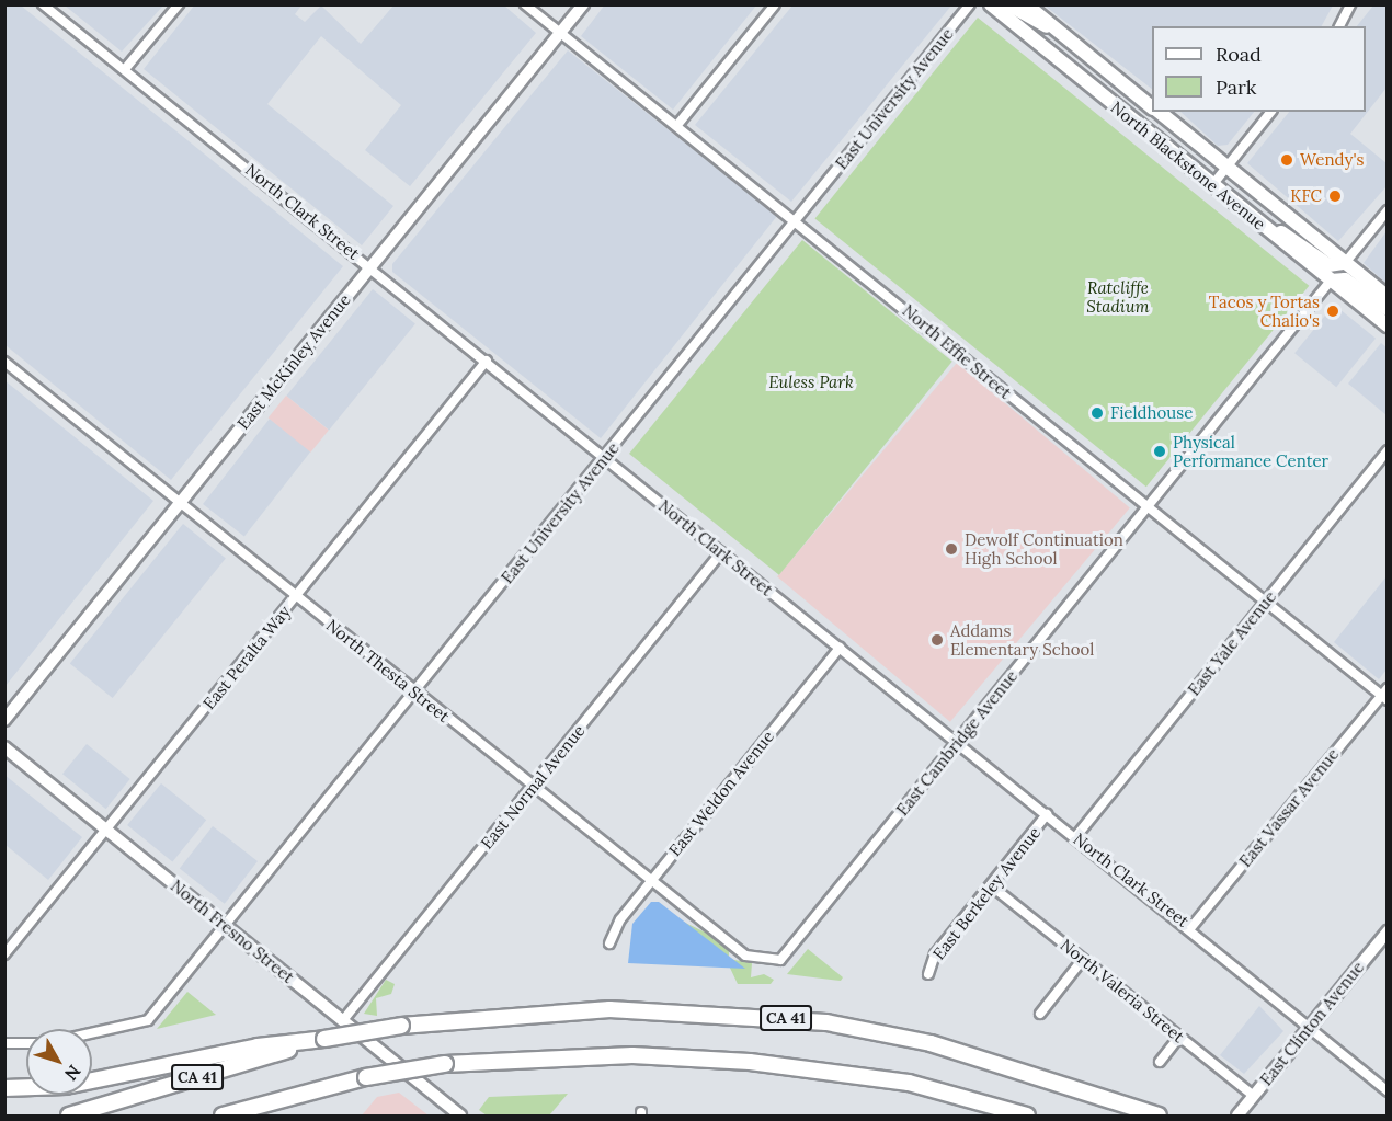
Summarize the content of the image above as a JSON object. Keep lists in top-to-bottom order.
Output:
{
  "streets": {
    "highway": ["CA 41"],
    "main road": [
      "North Blackstone Avenue",
      "East McKinley Avenue",
      "North Fresno Street",
      "East Clinton Avenue"
    ],
    "street": [
      "East University Avenue",
      "North Clark Street",
      "North Effie Street",
      "East Yale Avenue",
      "East Peralta Way",
      "North Thesta Street",
      "East Cambridge Avenue",
      "East Normal Avenue",
      "East Weldon Avenue",
      "East Vassar Avenue",
      "East Berkeley Avenue",
      "North Valeria Street"
    ]
  },
  "crossings": [
    ["East University Avenue", "North Clark Street"],
    ["East University Avenue", "North Effie Street"],
    ["East University Avenue", "North Thesta Street"],
    ["East University Avenue", "North Fresno Street"],
    ["North Blackstone Avenue", "East Cambridge Avenue"],
    ["North Clark Street", "East McKinley Avenue"],
    ["North Clark Street", "East Yale Avenue"],
    ["North Clark Street", "East Peralta Way"],
    ["North Clark Street", "East Cambridge Avenue"],
    ["North Clark Street", "East Normal Avenue"],
    ["North Clark Street", "East Weldon Avenue"],
    ["North Clark Street", "East Vassar Avenue"],
    ["North Clark Street", "East Berkeley Avenue"],
    ["North Clark Street", "East Clinton Avenue"],
    ["North Effie Street", "East McKinley Avenue"],
    ["North Effie Street", "East Yale Avenue"],
    ["North Effie Street", "East Cambridge Avenue"],
    ["North Effie Street", "East Vassar Avenue"],
    ["East McKinley Avenue", "North Thesta Street"],
    ["East Peralta Way", "North Thesta Street"],
    ["East Peralta Way", "North Fresno Street"],
    ["North Thesta Street", "East Cambridge Avenue"],
    ["North Thesta Street", "East Normal Avenue"],
    ["North Thesta Street", "East Weldon Avenue"],
    ["East Normal Avenue", "North Fresno Street"],
    ["East Berkeley Avenue", "North Valeria Street"],
    ["North Valeria Street", "East Clinton Avenue"]
  ],
  "parks": ["Ratcliffe Stadium", "Euless Park"],
  "places": [
    "Wendy's",
    "KFC",
    "Tacos y Tortas Chalio's",
    "Fieldhouse",
    "Physical Performance Center",
    "Dewolf Continuation High School",
    "Addams Elementary School"
  ],
  "legend": ["Road", "Park"],
  "north": "bottom right"
}
